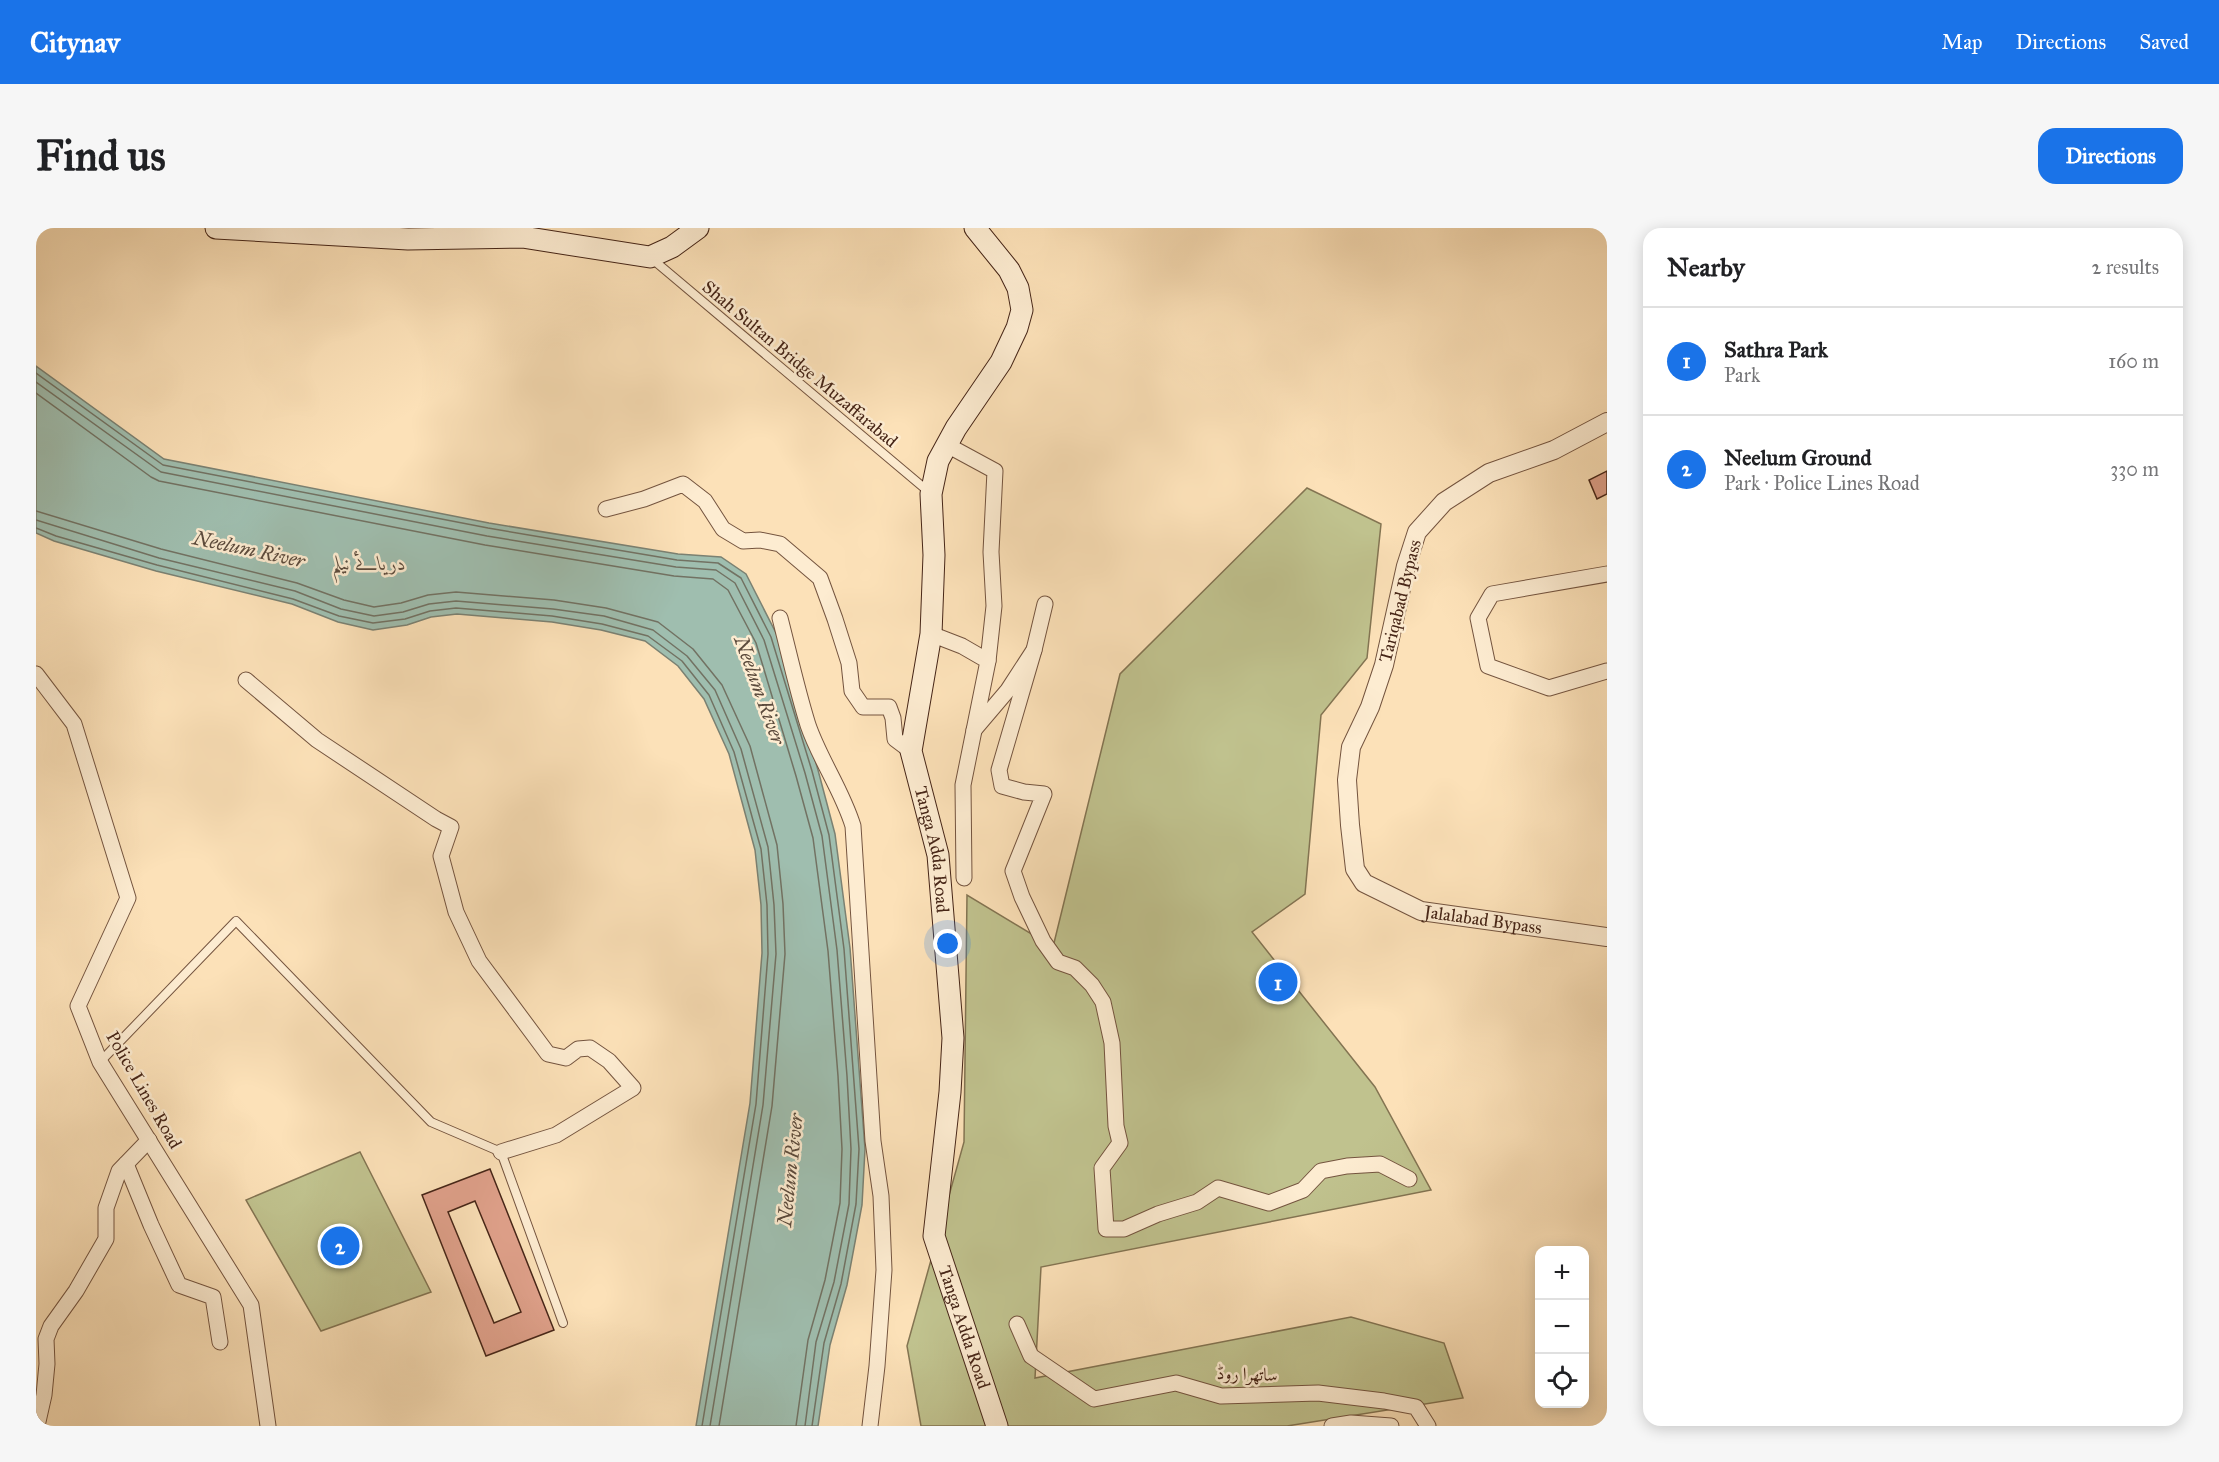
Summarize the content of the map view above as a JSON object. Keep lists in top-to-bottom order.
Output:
{
  "streets": {
    "main road": ["Tanga Adda Road"],
    "street": [
      "Tariqabad Bypass",
      "Jalalabad Bypass",
      "Police Lines Road",
      "ساتھرا روڈ"
    ],
    "lane": ["Shah Sultan Bridge Muzaffarabad"]
  },
  "crossings": [
    ["Shah Sultan Bridge Muzaffarabad", "Tanga Adda Road"],
    ["Tariqabad Bypass", "Jalalabad Bypass"]
  ],
  "water": ["Neelum River", "دریائے نیلم"],
  "page": {
    "header": "Citynav",
    "nav": ["Map", "Directions", "Saved"],
    "buttons": "Directions",
    "title": "Find us",
    "heading": ["Nearby", "2 results"],
    "list": [
      {
        "mark": "1",
        "name": "Sathra Park",
        "note": "Park",
        "value": "160 m"
      },
      {
        "mark": "2",
        "name": "Neelum Ground",
        "note": "Park · Police Lines Road",
        "value": "330 m"
      }
    ],
    "pins": ["1", "2"],
    "map_buttons": ["+", "−"]
  }
}
